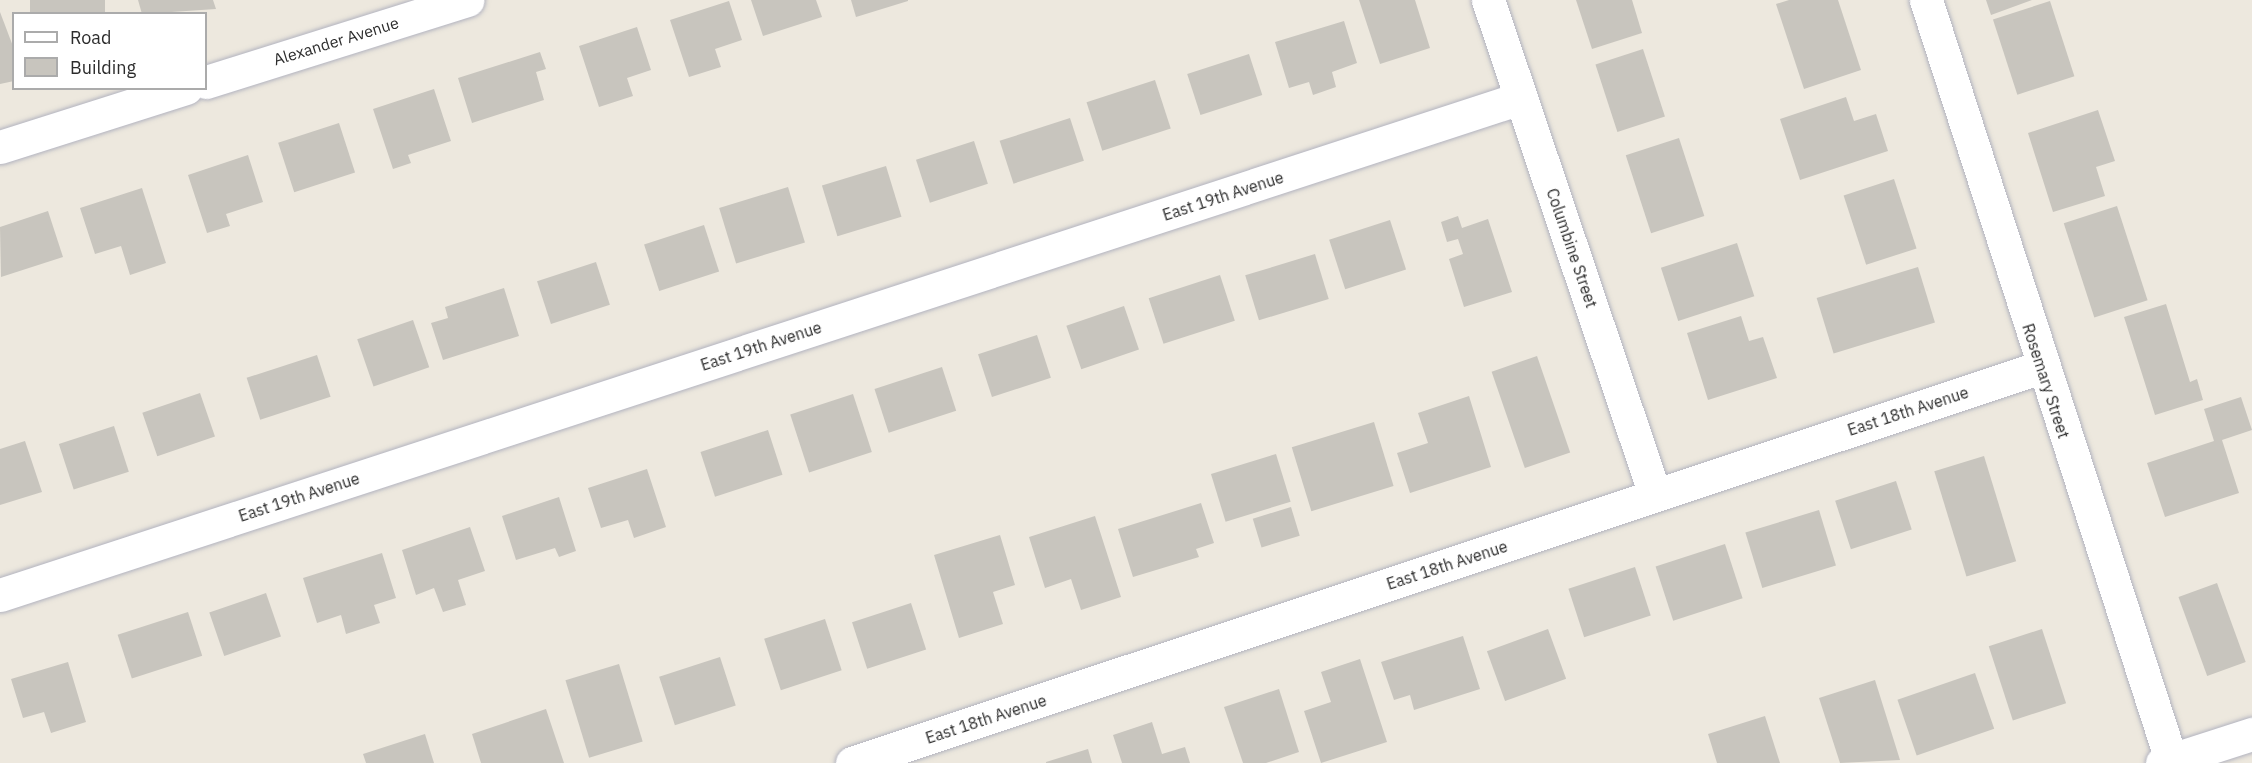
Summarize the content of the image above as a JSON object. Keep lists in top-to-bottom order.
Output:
{
  "streets": {
    "street": [
      "Alexander Avenue",
      "East 19th Avenue",
      "Columbine Street",
      "Rosemary Street",
      "East 18th Avenue"
    ]
  },
  "crossings": [
    ["East 19th Avenue", "Columbine Street"],
    ["Columbine Street", "East 18th Avenue"],
    ["Rosemary Street", "East 18th Avenue"]
  ],
  "legend": ["Road", "Building"]
}
